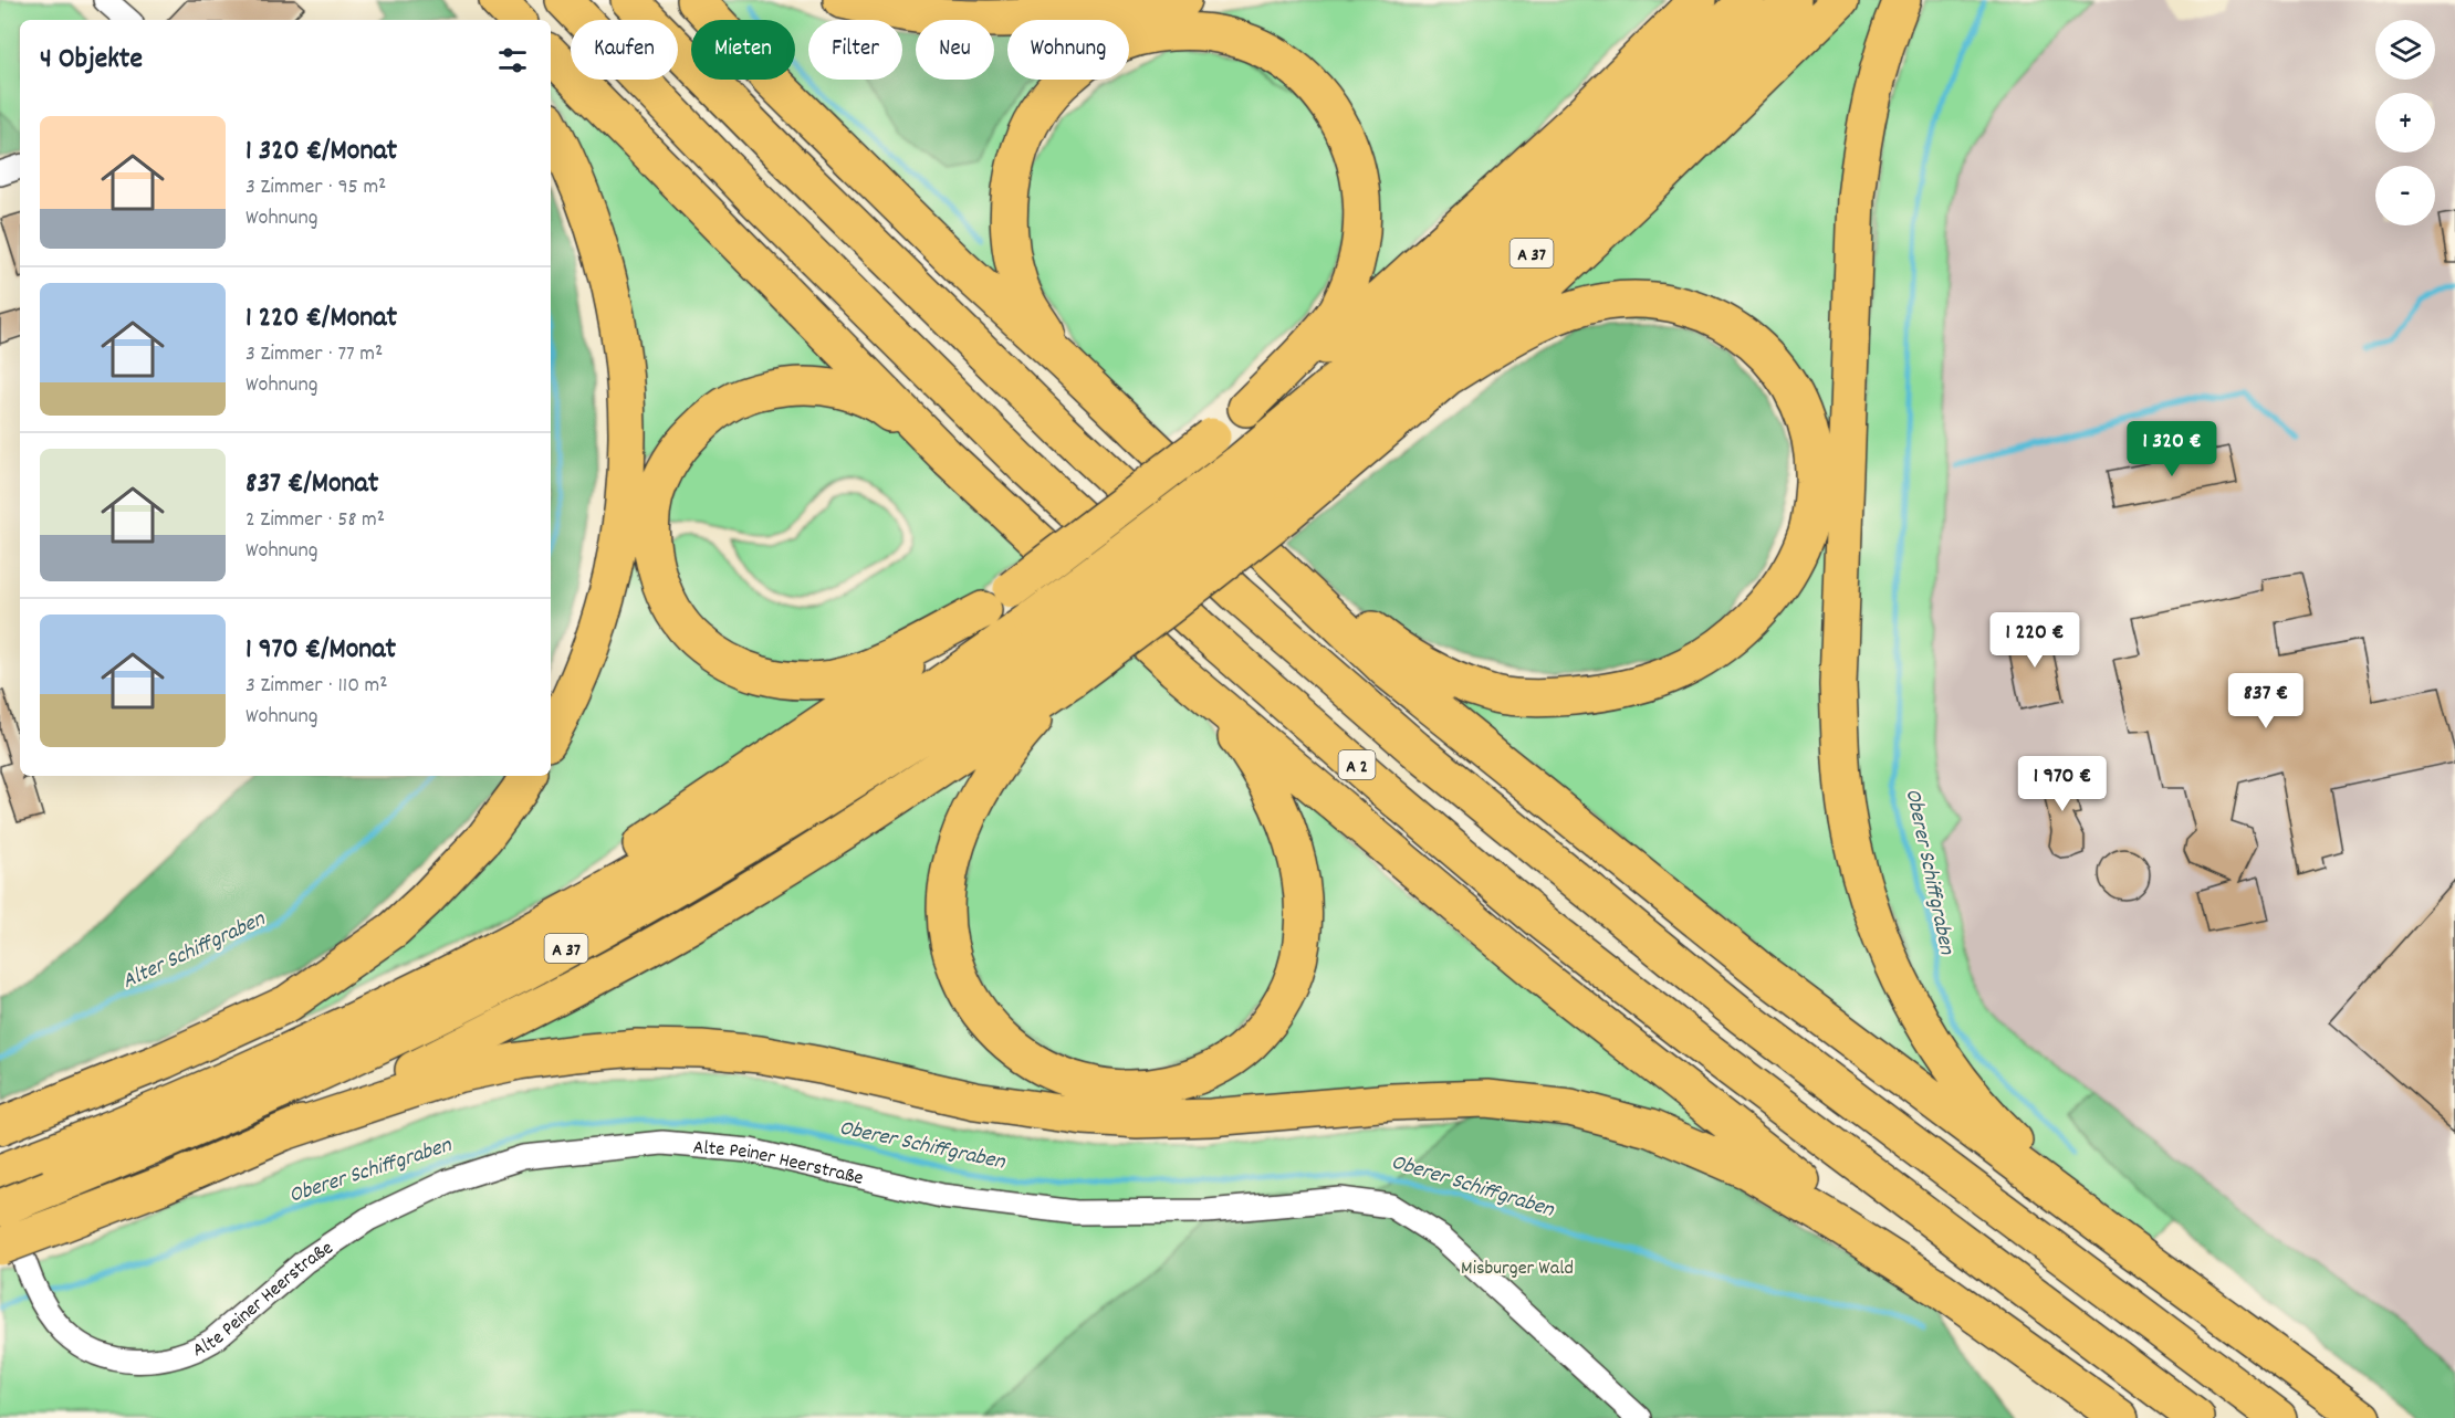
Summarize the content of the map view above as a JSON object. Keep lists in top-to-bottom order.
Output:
{
  "streets": {
    "highway": ["A 37", "A 2"],
    "street": ["Alte Peiner Heerstraße"]
  },
  "water": ["Oberer Schiffgraben", "Alter Schiffgraben"],
  "parks": ["Misburger Wald"],
  "page": {
    "map_buttons": ["+", "−"],
    "chip": [
      "Kaufen",
      "Mieten",
      "Filter",
      "Neu",
      "Wohnung"
    ],
    "heading": "4 Objekte",
    "list": [
      {
        "name": "1 320 €/Monat",
        "note": "3 Zimmer · 95 m² · Wohnung"
      },
      {
        "name": "1 220 €/Monat",
        "note": "3 Zimmer · 77 m² · Wohnung"
      },
      {
        "name": "837 €/Monat",
        "note": "2 Zimmer · 58 m² · Wohnung"
      },
      {
        "name": "1 970 €/Monat",
        "note": "3 Zimmer · 110 m² · Wohnung"
      }
    ],
    "price": [
      "1 320 €",
      "1 220 €",
      "837 €",
      "1 970 €"
    ]
  }
}
